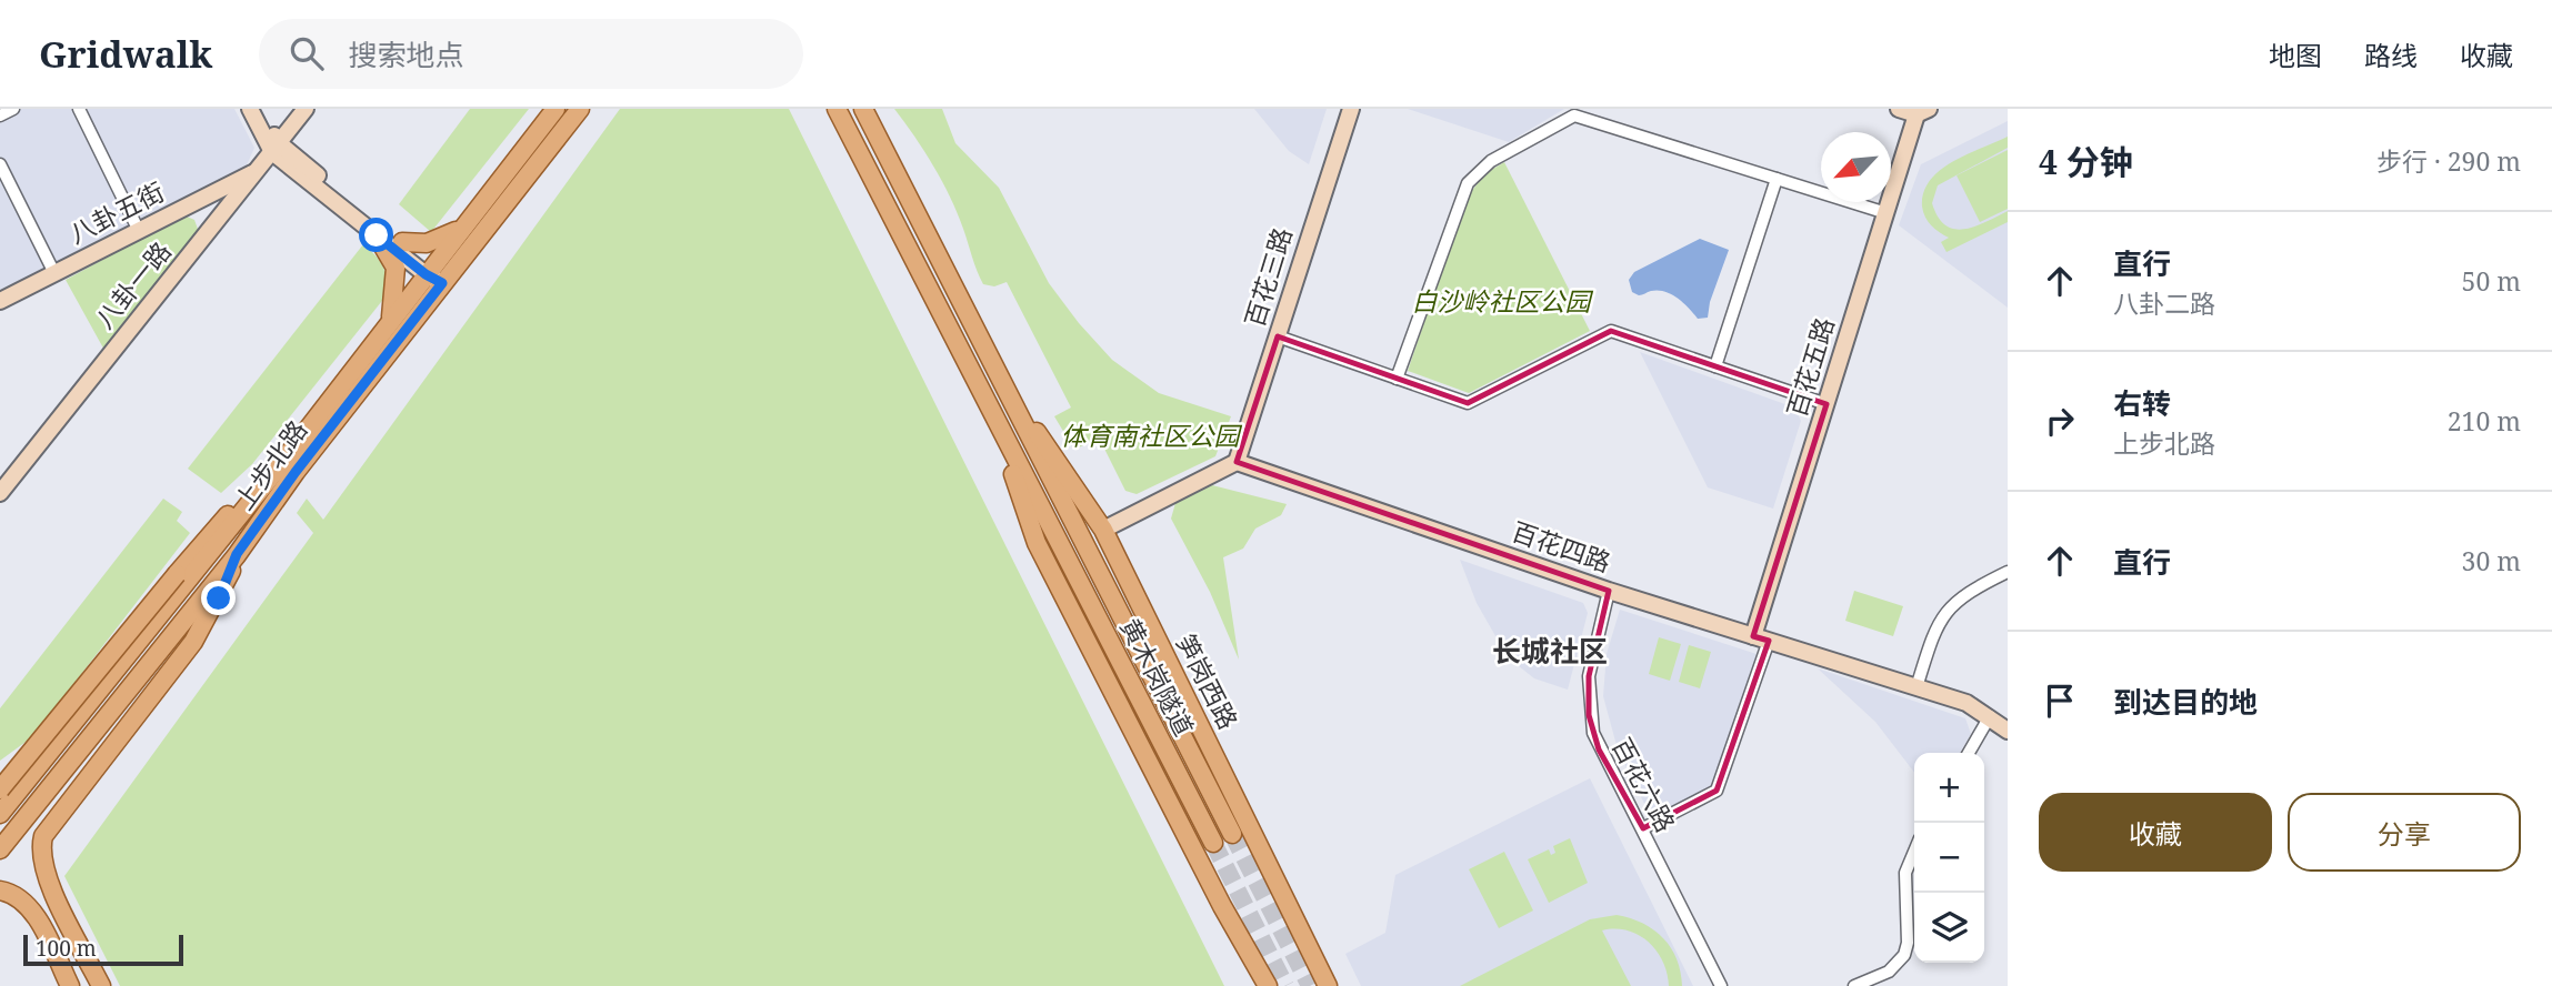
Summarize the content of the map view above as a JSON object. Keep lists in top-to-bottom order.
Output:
{
  "streets": {
    "main road": ["上步北路", "黄木岗隧道", "笋岗西路"],
    "street": [
      "八卦五街",
      "百花三路",
      "八卦一路",
      "百花五路",
      "百花四路",
      "百花六路"
    ]
  },
  "crossings": [
    ["八卦五街", "八卦一路"],
    ["百花三路", "百花四路"],
    ["百花五路", "百花四路"],
    ["百花四路", "百花六路"],
    ["黄木岗隧道", "笋岗西路"]
  ],
  "districts": ["长城社区"],
  "parks": ["白沙岭社区公园", "体育南社区公园"],
  "scale_bar": "100 m",
  "north": "bottom left",
  "page": {
    "header": "Gridwalk",
    "search": "搜索地点",
    "nav": ["地图", "路线", "收藏"],
    "heading": ["4 分钟", "步行 · 290 m"],
    "list": [
      ["直行", "八卦二路", "50 m"],
      ["右转", "上步北路", "210 m"],
      ["直行", "30 m"],
      "到达目的地"
    ],
    "map_buttons": ["+", "−"],
    "buttons": ["收藏", "分享"],
    "scale": "100 m"
  }
}
